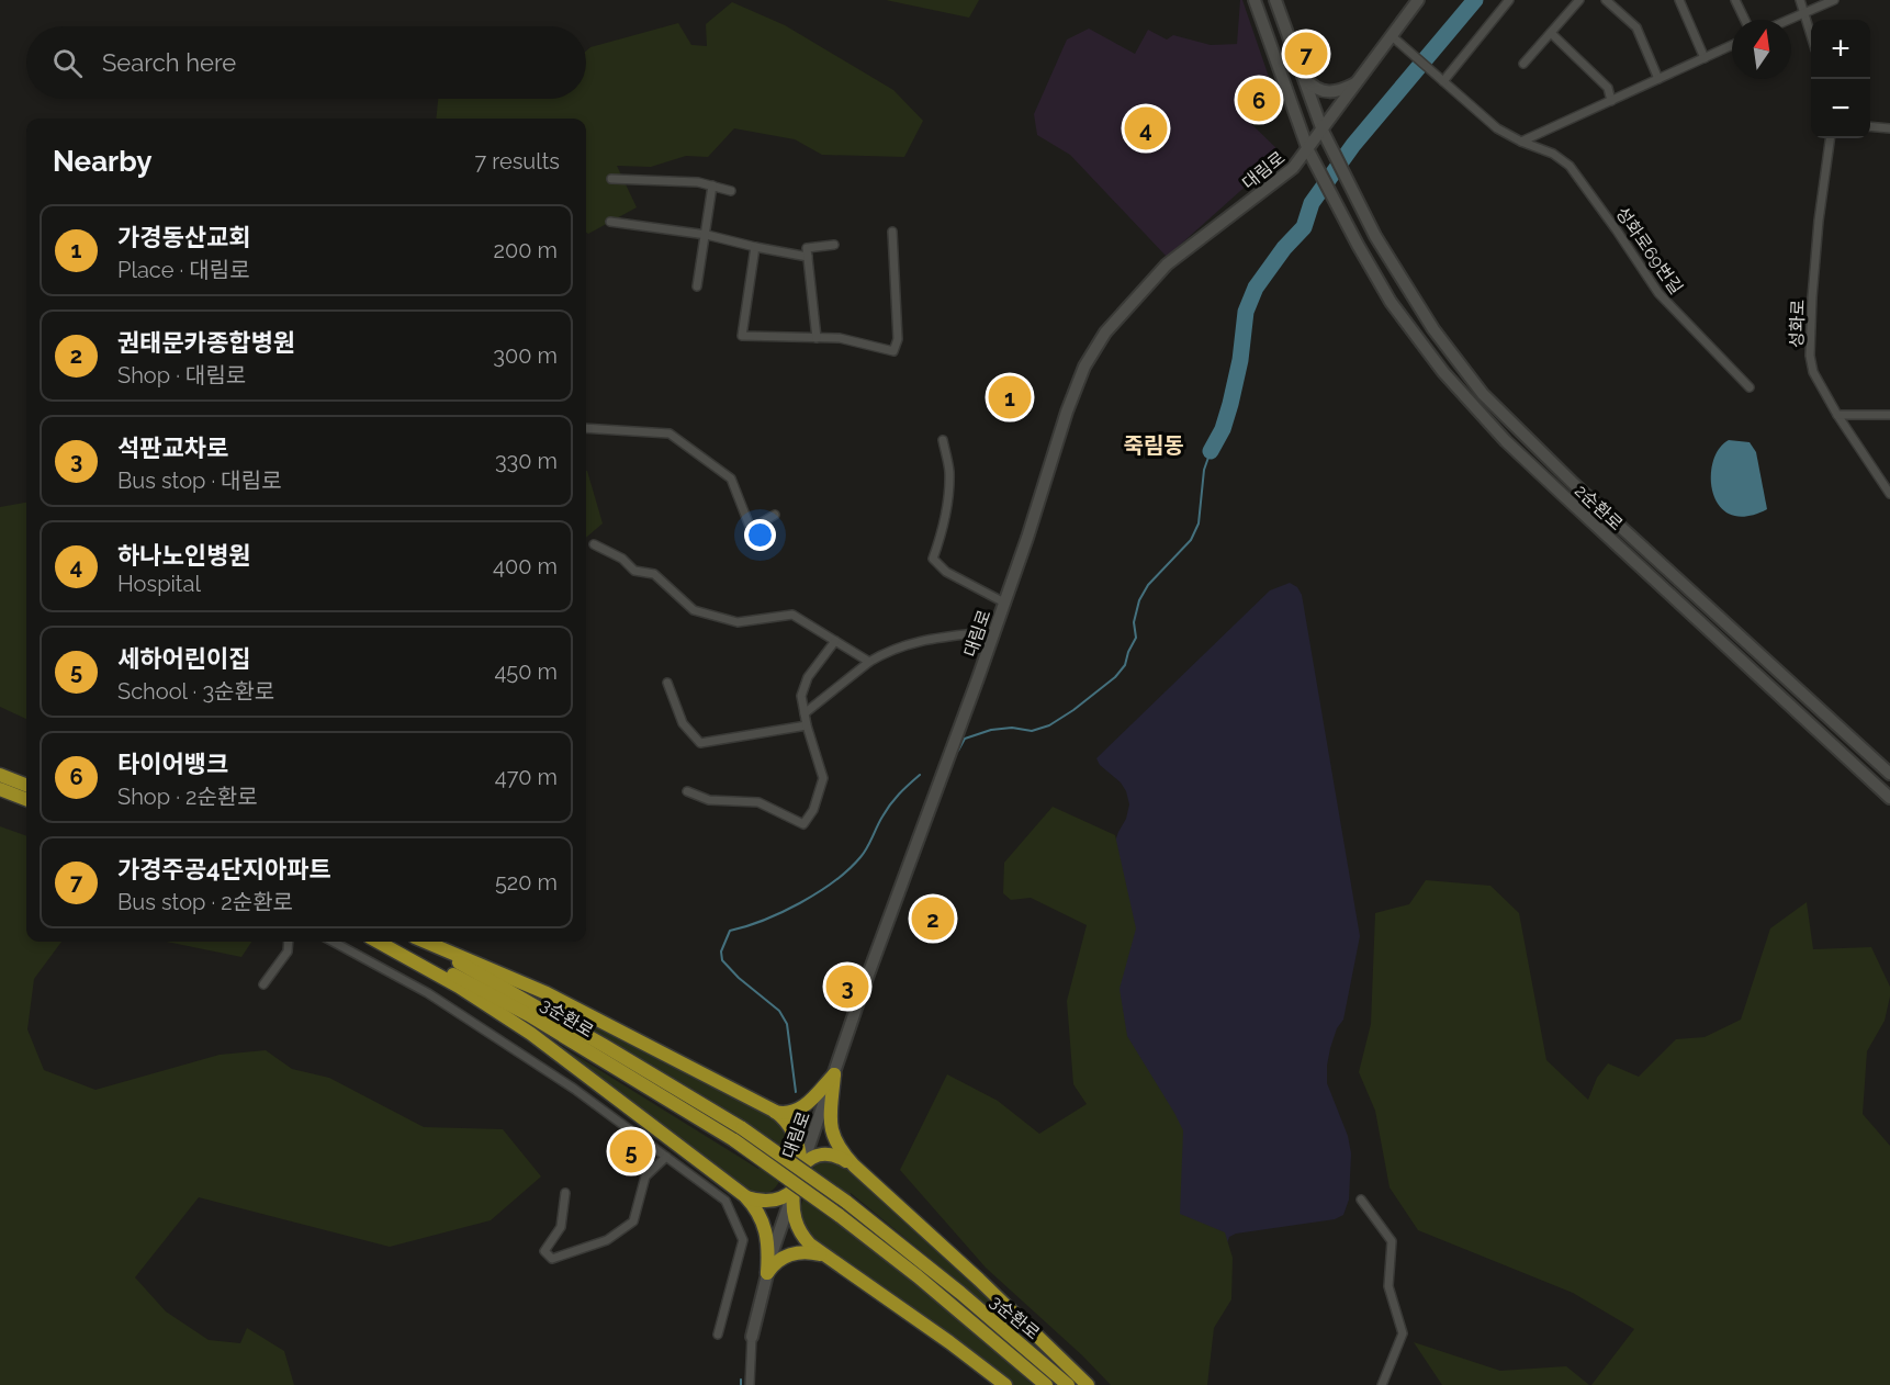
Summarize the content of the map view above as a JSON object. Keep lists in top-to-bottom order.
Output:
{
  "streets": {
    "highway": ["3순환로"],
    "street": [
      "대림로",
      "성화로69번길",
      "성화로",
      "2순환로"
    ]
  },
  "crossings": [
    ["대림로", "성화로69번길"],
    ["대림로", "2순환로"]
  ],
  "districts": ["죽림동"],
  "north": "top",
  "page": {
    "map_buttons": ["+", "−"],
    "search": "Search here",
    "pins": [
      "7",
      "6",
      "4",
      "1",
      "2",
      "3",
      "5"
    ],
    "heading": ["Nearby", "7 results"],
    "list": [
      {
        "mark": "1",
        "name": "가경동산교회",
        "note": "Place · 대림로",
        "value": "200 m"
      },
      {
        "mark": "2",
        "name": "권태문카종합병원",
        "note": "Shop · 대림로",
        "value": "300 m"
      },
      {
        "mark": "3",
        "name": "석판교차로",
        "note": "Bus stop · 대림로",
        "value": "330 m"
      },
      {
        "mark": "4",
        "name": "하나노인병원",
        "note": "Hospital",
        "value": "400 m"
      },
      {
        "mark": "5",
        "name": "세하어린이집",
        "note": "School · 3순환로",
        "value": "450 m"
      },
      {
        "mark": "6",
        "name": "타이어뱅크",
        "note": "Shop · 2순환로",
        "value": "470 m"
      },
      {
        "mark": "7",
        "name": "가경주공4단지아파트",
        "note": "Bus stop · 2순환로",
        "value": "520 m"
      }
    ]
  }
}
